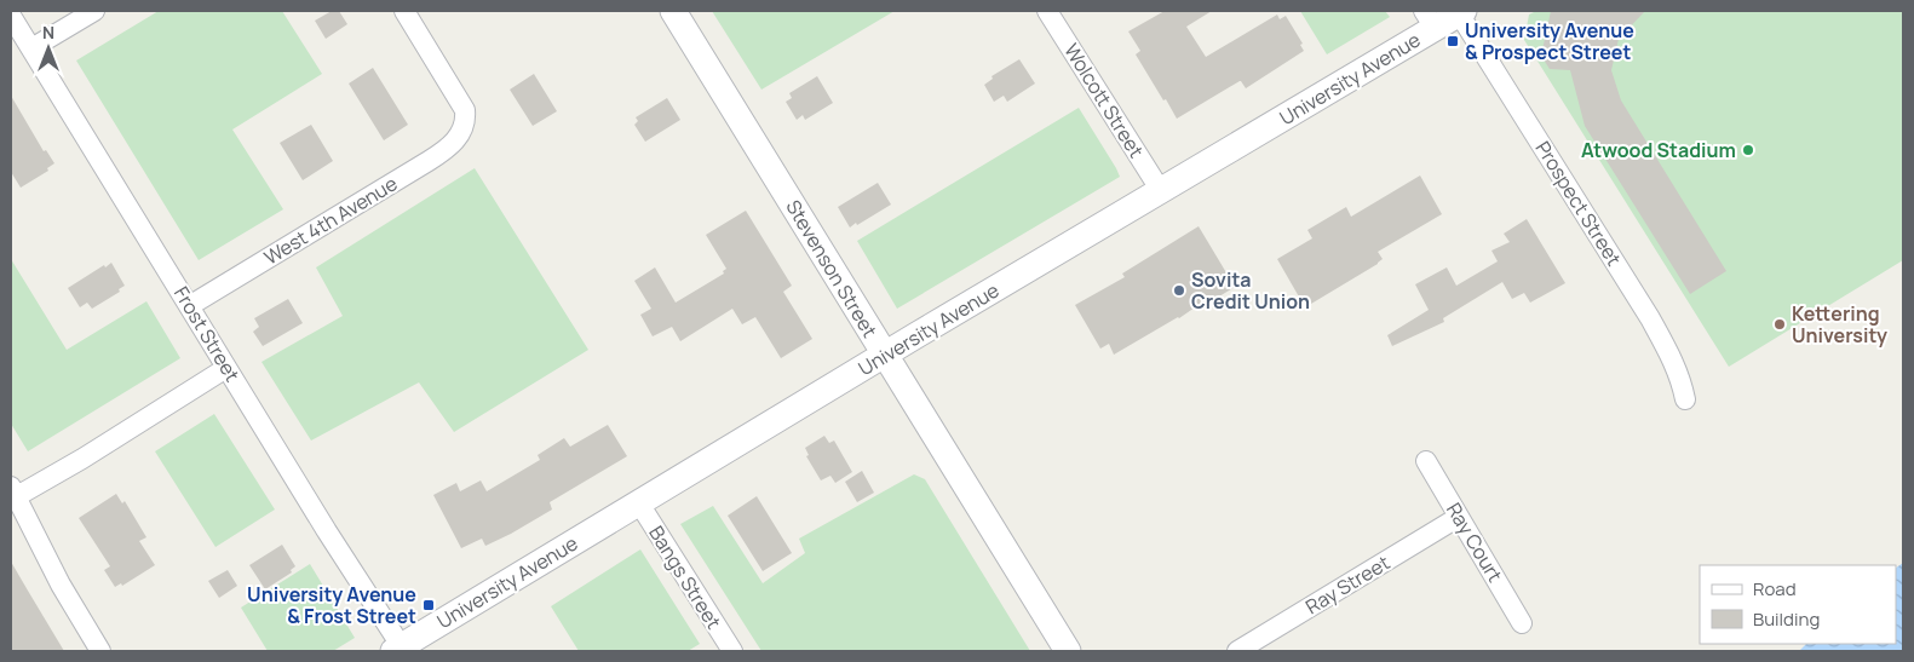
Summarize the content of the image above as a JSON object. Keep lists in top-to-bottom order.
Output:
{
  "streets": {
    "street": [
      "University Avenue",
      "Wolcott Street",
      "Prospect Street",
      "West 4th Avenue",
      "Stevenson Street",
      "Frost Street",
      "Ray Court",
      "Bangs Street",
      "Ray Street"
    ]
  },
  "crossings": [
    ["University Avenue", "Wolcott Street"],
    ["University Avenue", "Prospect Street"],
    ["University Avenue", "Stevenson Street"],
    ["University Avenue", "Frost Street"],
    ["University Avenue", "Bangs Street"],
    ["West 4th Avenue", "Frost Street"],
    ["Ray Court", "Ray Street"]
  ],
  "places": {
    "transit": ["University Avenue & Prospect Street", "University Avenue & Frost Street"],
    "other": ["Atwood Stadium", "Sovita Credit Union", "Kettering University"]
  },
  "legend": ["Road", "Building"],
  "north": "top"
}
